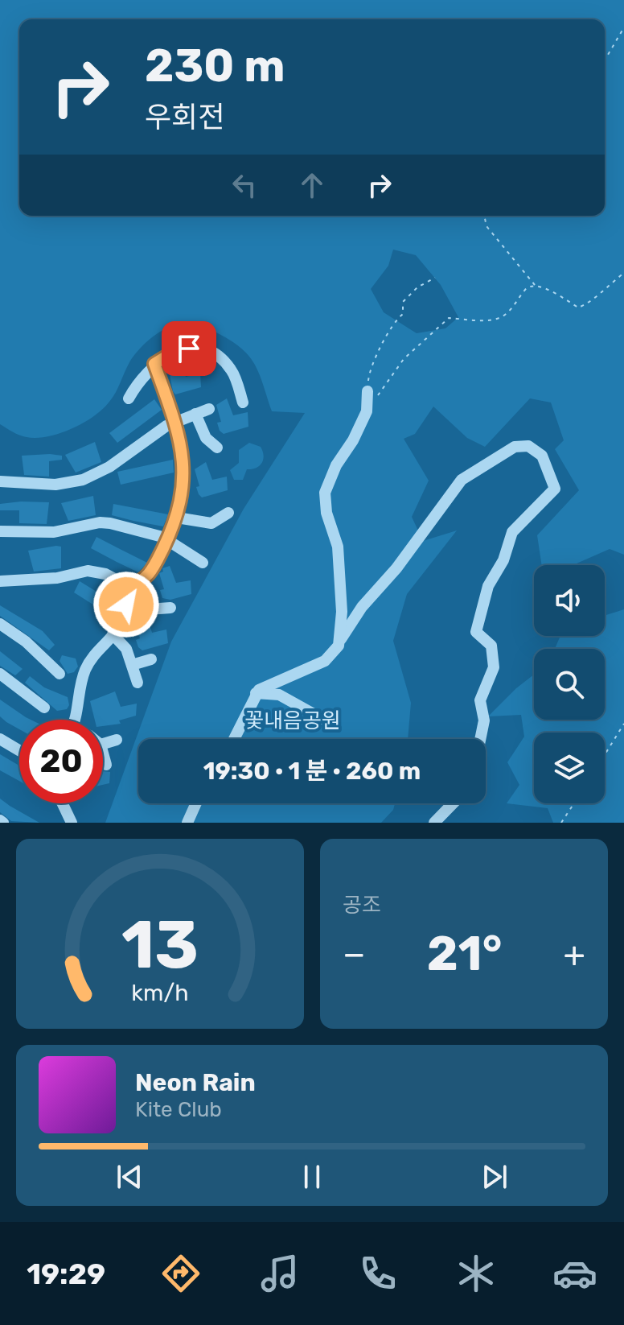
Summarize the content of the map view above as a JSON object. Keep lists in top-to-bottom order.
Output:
{
  "parks": ["꽃내음공원"],
  "page": {
    "turn": ["230 m", "우회전"],
    "limit": "20",
    "trip": "19:30 · 1 분 · 260 m",
    "tile": "공조",
    "heat": ["−", "21°", "+"],
    "song": ["Neon Rain", "Kite Club"],
    "tabs": "19:29",
    "gauge": ["13", "km/h"]
  }
}
